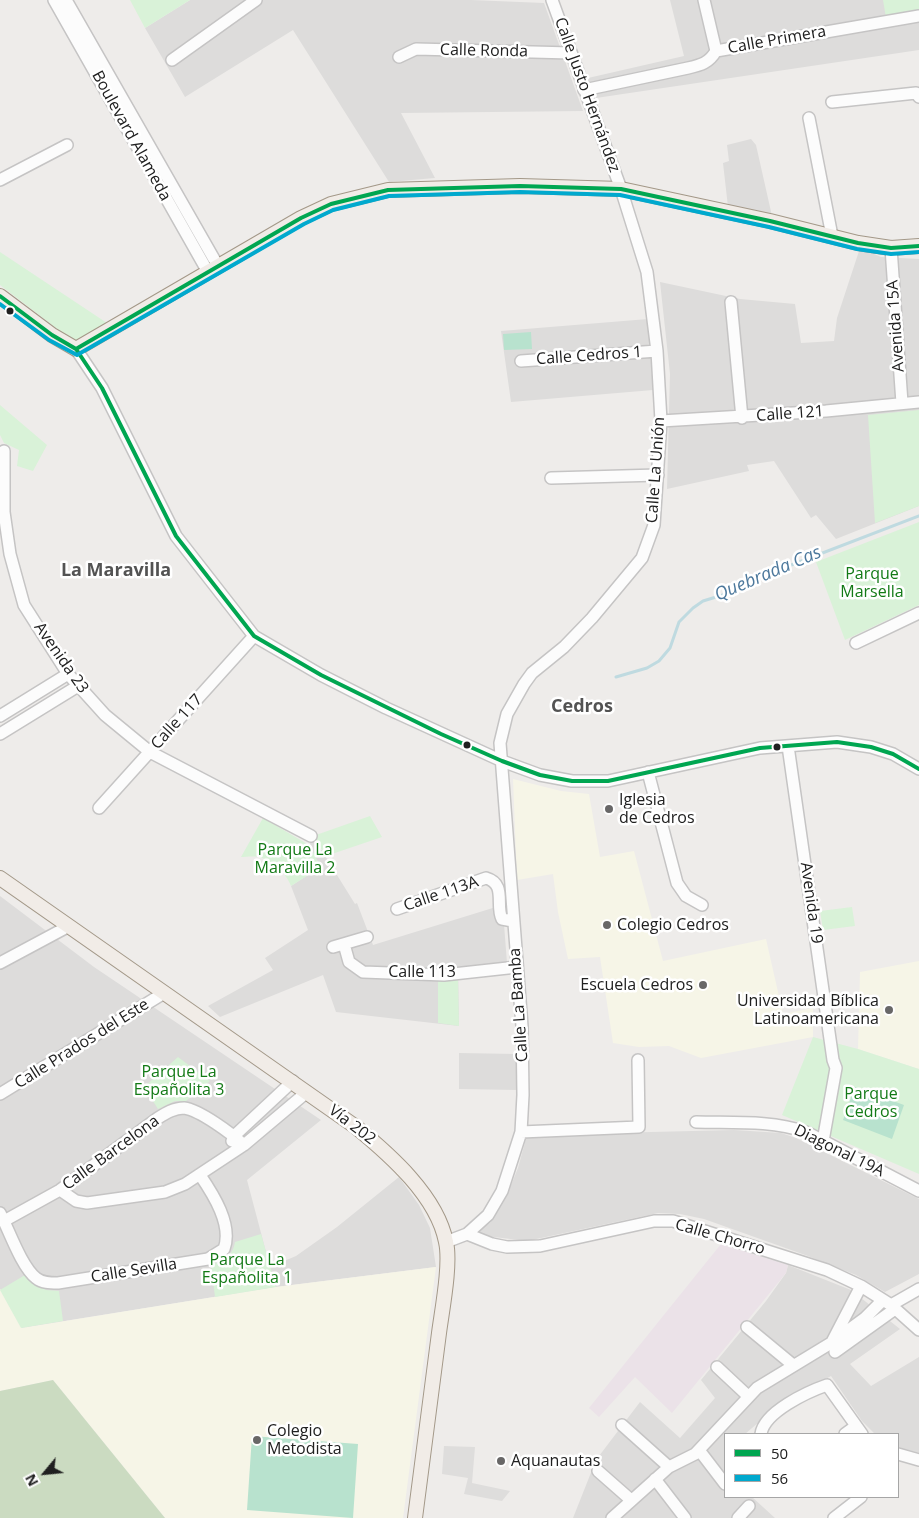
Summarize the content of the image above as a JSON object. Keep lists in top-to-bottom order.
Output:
{
  "streets": {
    "main road": ["Vía 202"],
    "street": [
      "Calle Primera",
      "Calle Ronda",
      "Calle Justo Hernández",
      "Boulevard Alameda",
      "Avenida 15A",
      "Calle Cedros 1",
      "Calle 121",
      "Calle La Unión",
      "Avenida 23",
      "Calle 117",
      "Calle 113A",
      "Avenida 19",
      "Calle 113",
      "Calle La Bamba",
      "Calle Prados del Este",
      "Diagonal 19A",
      "Calle Barcelona",
      "Calle Chorro",
      "Calle Sevilla"
    ]
  },
  "crossings": [
    ["Calle Primera", "Calle Justo Hernández"],
    ["Calle Ronda", "Calle Justo Hernández"],
    ["Calle Justo Hernández", "Calle La Unión"],
    ["Avenida 15A", "Calle 121"],
    ["Calle Cedros 1", "Calle La Unión"],
    ["Calle 121", "Calle La Unión"],
    ["Calle La Unión", "Calle La Bamba"],
    ["Avenida 23", "Calle 117"],
    ["Calle 113A", "Calle La Bamba"],
    ["Avenida 19", "Diagonal 19A"],
    ["Calle 113", "Calle La Bamba"],
    ["Calle La Bamba", "Calle Chorro"],
    ["Calle Prados del Este", "Vía 202"],
    ["Calle Barcelona", "Calle Sevilla"]
  ],
  "districts": ["La Maravilla", "Cedros"],
  "water": ["Quebrada Cas"],
  "parks": [
    "Parque Marsella",
    "Parque La Maravilla 2",
    "Parque La Españolita 3",
    "Parque Cedros",
    "Parque La Españolita 1"
  ],
  "places": [
    "Iglesia de Cedros",
    "Colegio Cedros",
    "Escuela Cedros",
    "Universidad Bíblica Latinoamericana",
    "Colegio Metodista",
    "Aquanautas"
  ],
  "lines": ["transit line 50", "transit line 56"],
  "legend": ["50", "56"],
  "north": "bottom left"
}
